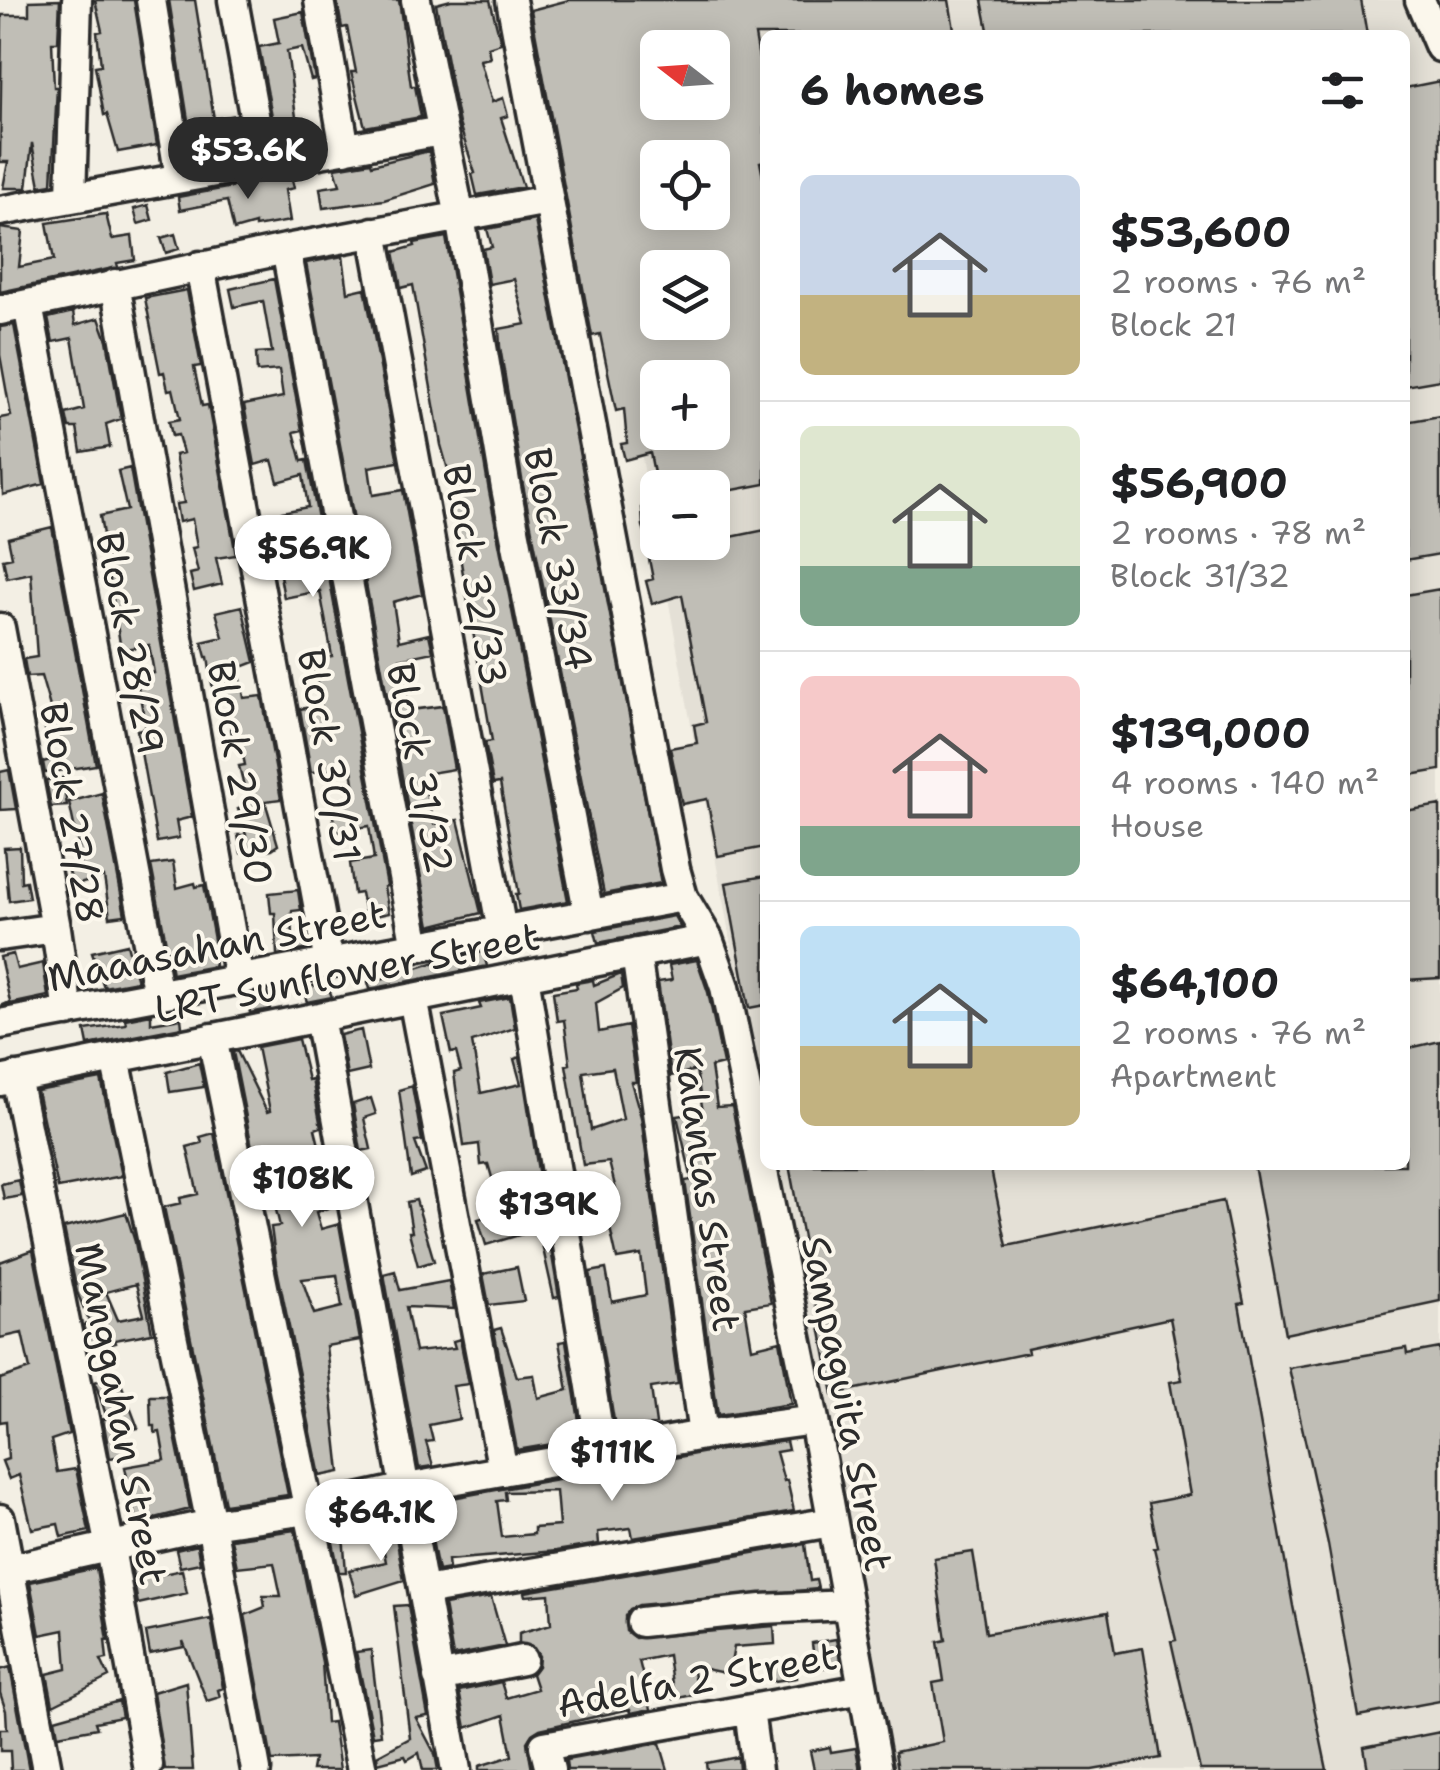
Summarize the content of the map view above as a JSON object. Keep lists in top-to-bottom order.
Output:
{
  "streets": {
    "street": [
      "Block 33/34",
      "Block 32/33",
      "Block 28/29",
      "Block 30/31",
      "Block 31/32",
      "Block 29/30",
      "Block 27/28",
      "Maaasahan Street",
      "LRT Sunflower Street",
      "Kalantas Street",
      "Sampaguita Street",
      "Manggahan Street",
      "Adelfa 2 Street"
    ]
  },
  "crossings": [
    ["Block 33/34", "Maaasahan Street"],
    ["Block 32/33", "Maaasahan Street"],
    ["Block 28/29", "Maaasahan Street"],
    ["Block 30/31", "Maaasahan Street"],
    ["Block 31/32", "Maaasahan Street"],
    ["Block 29/30", "Maaasahan Street"],
    ["Block 27/28", "Maaasahan Street"],
    ["Maaasahan Street", "Sampaguita Street"],
    ["LRT Sunflower Street", "Kalantas Street"],
    ["LRT Sunflower Street", "Sampaguita Street"],
    ["LRT Sunflower Street", "Manggahan Street"],
    ["Sampaguita Street", "Adelfa 2 Street"]
  ],
  "north": "left",
  "page": {
    "map_buttons": ["+", "−"],
    "heading": "6 homes",
    "price": [
      "$53.6K",
      "$56.9K",
      "$108K",
      "$139K",
      "$111K",
      "$64.1K"
    ],
    "list": [
      {
        "name": "$53,600",
        "note": "2 rooms · 76 m² · Block 21"
      },
      {
        "name": "$56,900",
        "note": "2 rooms · 78 m² · Block 31/32"
      },
      {
        "name": "$139,000",
        "note": "4 rooms · 140 m² · House"
      },
      {
        "name": "$64,100",
        "note": "2 rooms · 76 m² · Apartment"
      }
    ]
  }
}
